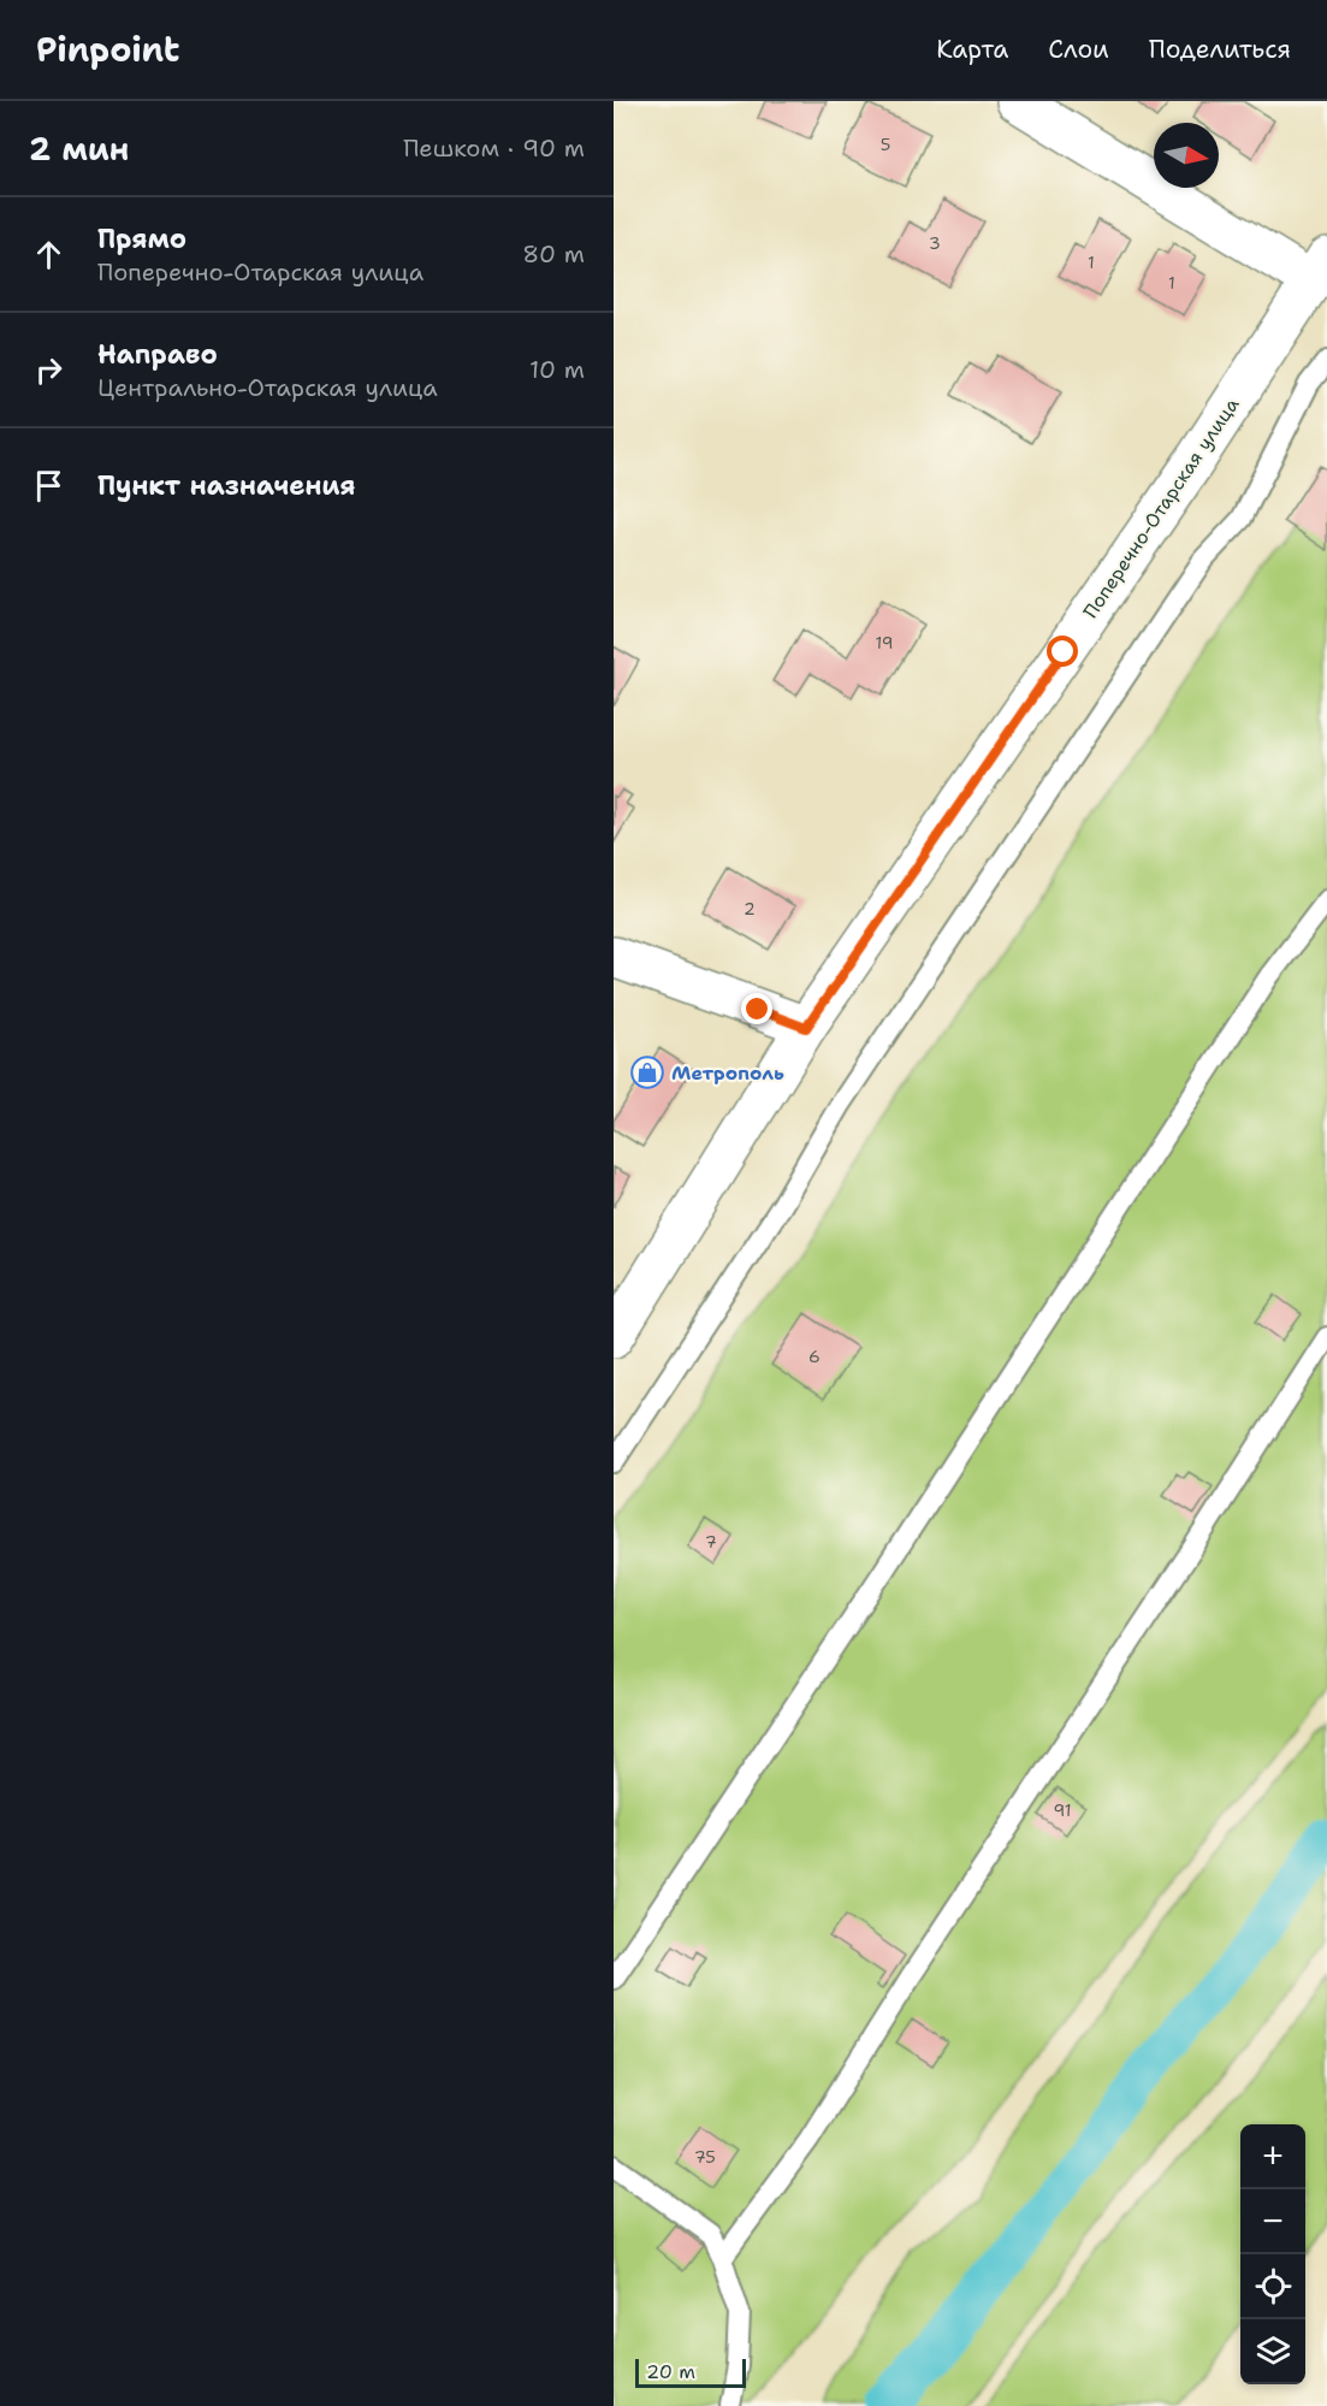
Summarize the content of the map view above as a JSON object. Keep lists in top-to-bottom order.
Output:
{
  "streets": {
    "street": ["Поперечно-Отарская улица"]
  },
  "places": {
    "shop": ["Метрополь"]
  },
  "house_numbers": [
    "5",
    "3",
    "1",
    "1",
    "19",
    "2",
    "6",
    "7",
    "91",
    "75"
  ],
  "scale_bar": "20 m",
  "north": "right",
  "page": {
    "header": "Pinpoint",
    "nav": ["Карта", "Слои", "Поделиться"],
    "heading": ["2 мин", "Пешком · 90 m"],
    "list": [
      ["Прямо", "Поперечно-Отарская улица", "80 m"],
      ["Направо", "Центрально-Отарская улица", "10 m"],
      "Пункт назначения"
    ],
    "map_buttons": ["+", "−"],
    "scale": "20 m"
  }
}
